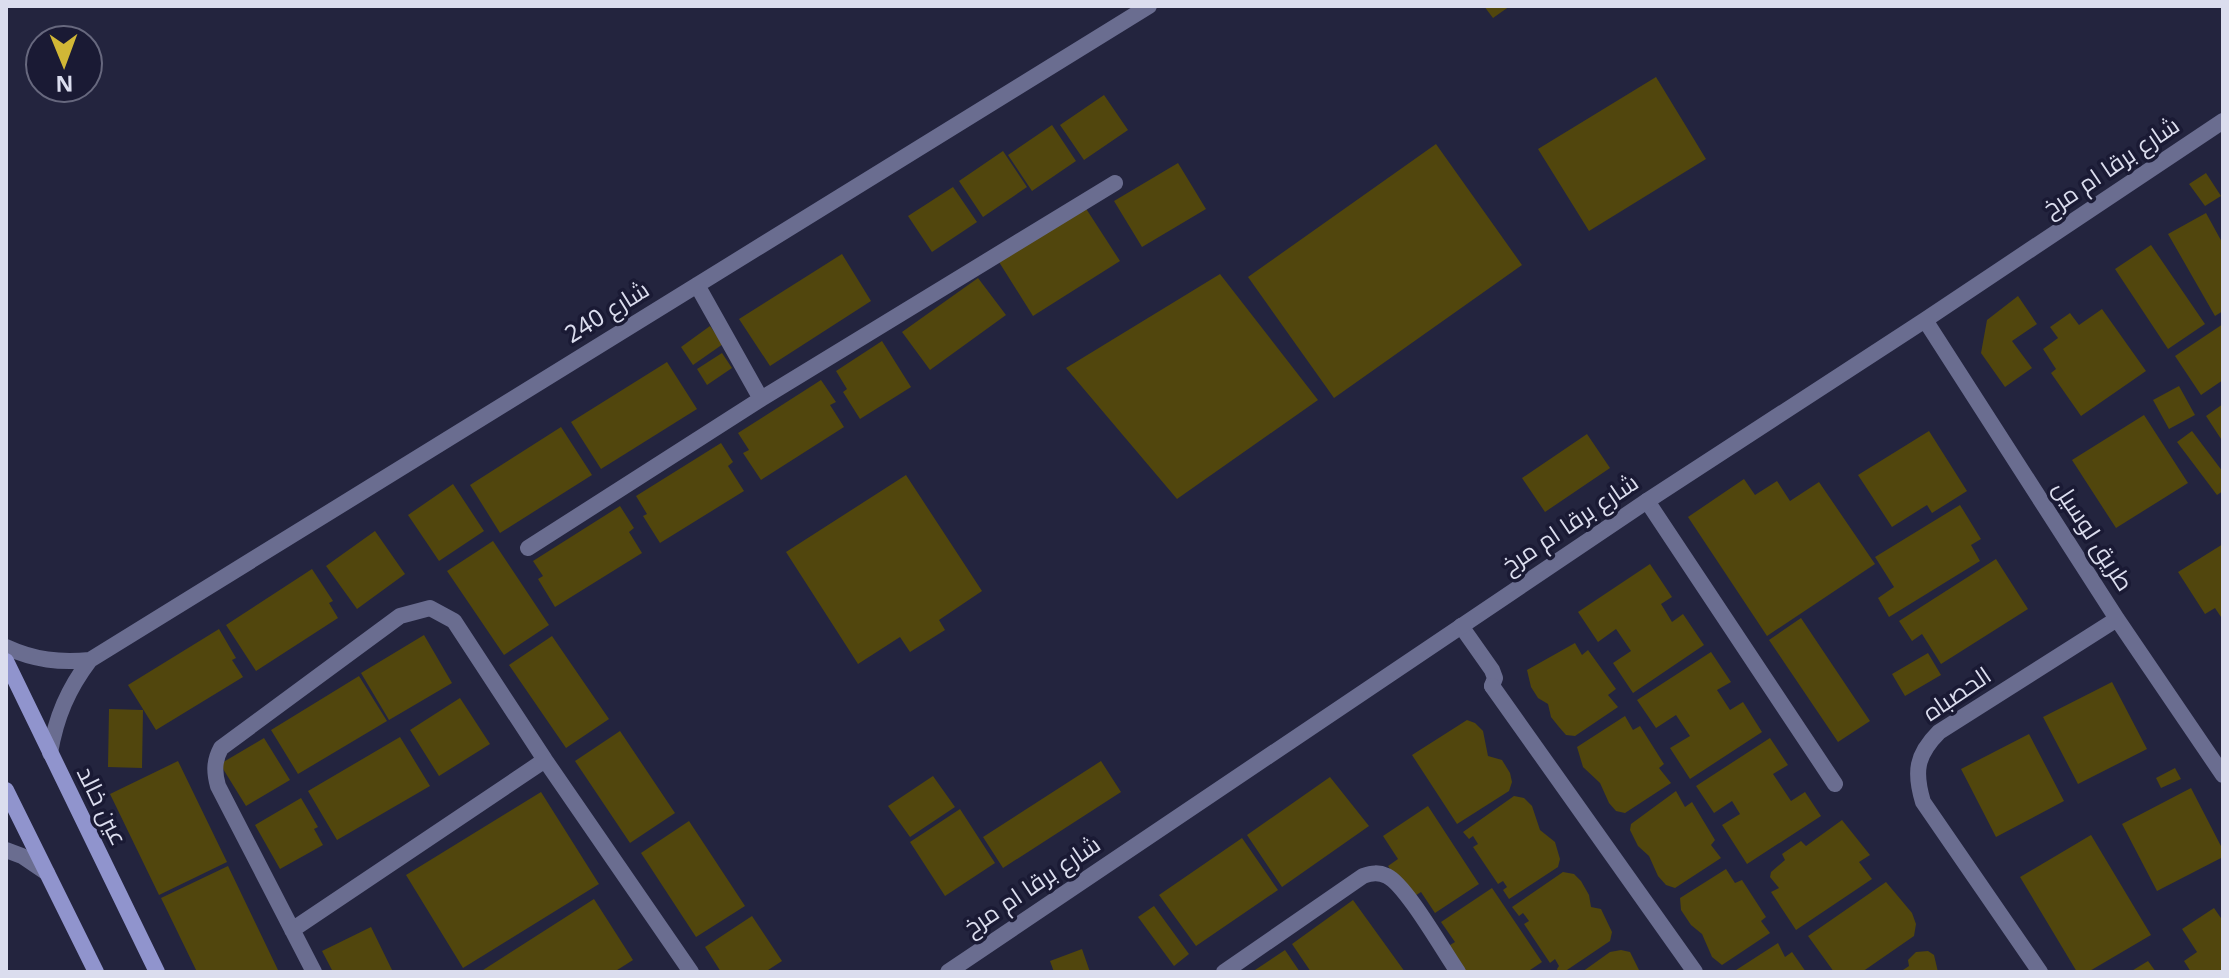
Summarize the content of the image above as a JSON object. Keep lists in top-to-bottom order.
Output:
{
  "streets": {
    "street": [
      "شارع برقا ام مرخ",
      "شارع 240",
      "طريق لوسيل",
      "الحصباه",
      "عين خالد"
    ]
  },
  "crossings": [
    ["شارع برقا ام مرخ", "طريق لوسيل"],
    ["شارع 240", "عين خالد"],
    ["طريق لوسيل", "الحصباه"]
  ],
  "north": "bottom"
}
